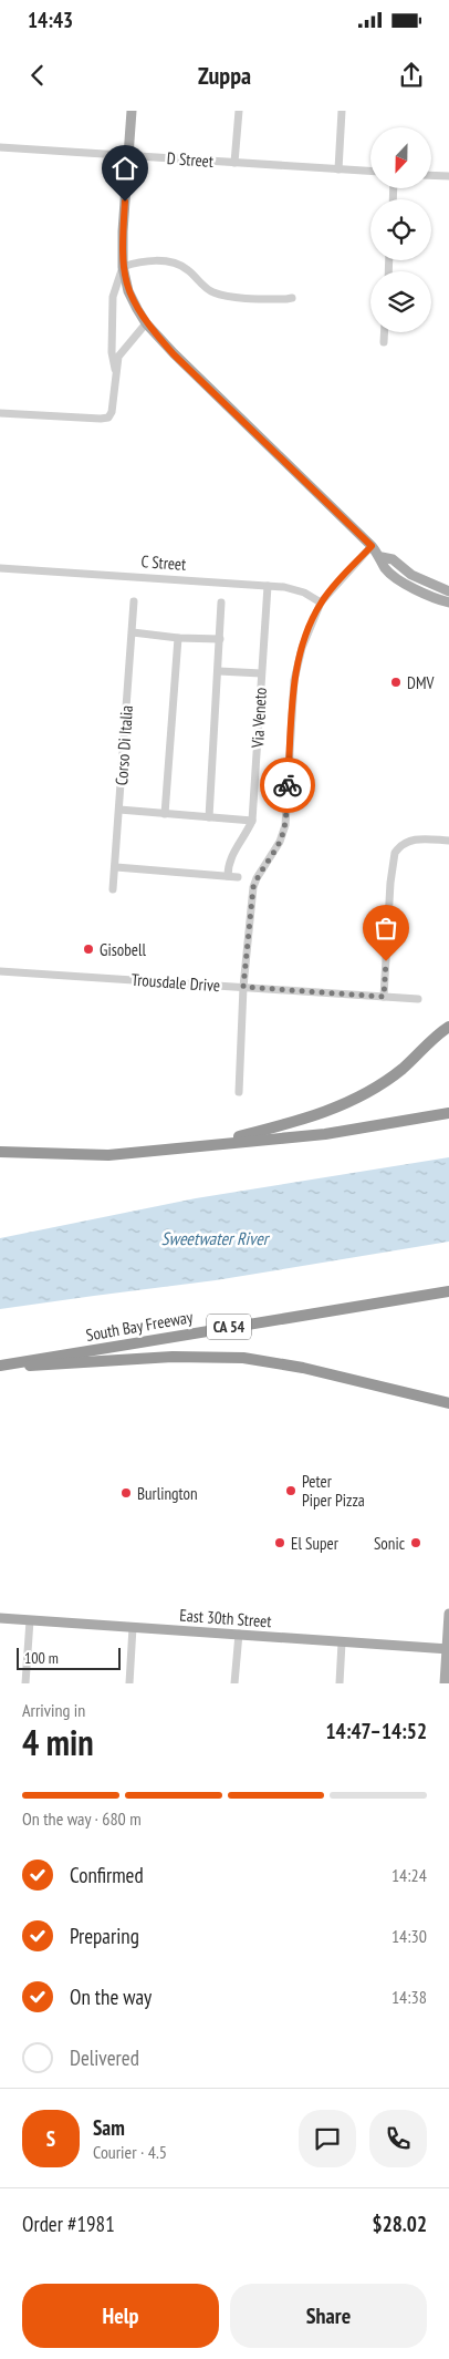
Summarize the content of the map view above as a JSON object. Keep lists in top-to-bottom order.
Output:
{
  "streets": {
    "highway": ["South Bay Freeway", "CA 54"],
    "main road": ["East 30th Street"],
    "street": [
      "D Street",
      "C Street",
      "Via Veneto",
      "Corso Di Italia",
      "Trousdale Drive"
    ]
  },
  "crossings": [
    ["C Street", "Via Veneto"]
  ],
  "water": ["Sweetwater River"],
  "places": [
    "DMV",
    "Gisobell",
    "Peter Piper Pizza",
    "Burlington",
    "El Super",
    "Sonic"
  ],
  "scale_bar": "100 m",
  "north": "bottom",
  "page": {
    "status": "14:43",
    "header": "Zuppa",
    "scale": "100 m",
    "heading": ["4 min", "Arriving in", "14:47–14:52"],
    "panel": [
      "Sam",
      "Courier · 4.5",
      "Order #1981",
      "$28.02"
    ],
    "bar": "On the way · 680 m",
    "list": [
      ["Confirmed", "14:24"],
      ["Preparing", "14:30"],
      ["On the way", "14:38"],
      "Delivered"
    ],
    "round": "S",
    "buttons": ["Help", "Share"]
  }
}
